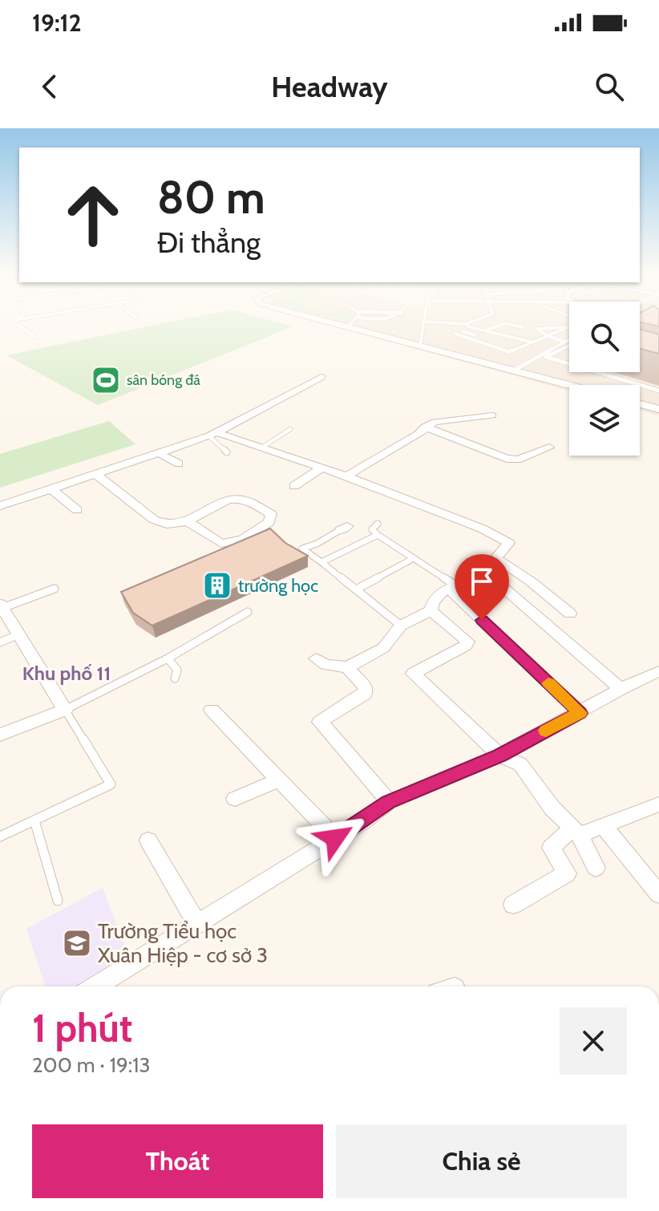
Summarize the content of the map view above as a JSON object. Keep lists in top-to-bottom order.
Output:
{
  "districts": ["Khu phố 11"],
  "places": {
    "sports": ["sân bóng đá"],
    "building": ["trường học"],
    "school or university": ["Trường Tiểu học Xuân Hiệp - cơ sở 3"]
  },
  "page": {
    "status": "19:12",
    "header": "Headway",
    "turn": ["80 m", "Đi thẳng"],
    "heading": ["1 phút", "200 m · 19:13"],
    "buttons": ["Thoát", "Chia sẻ"]
  }
}
